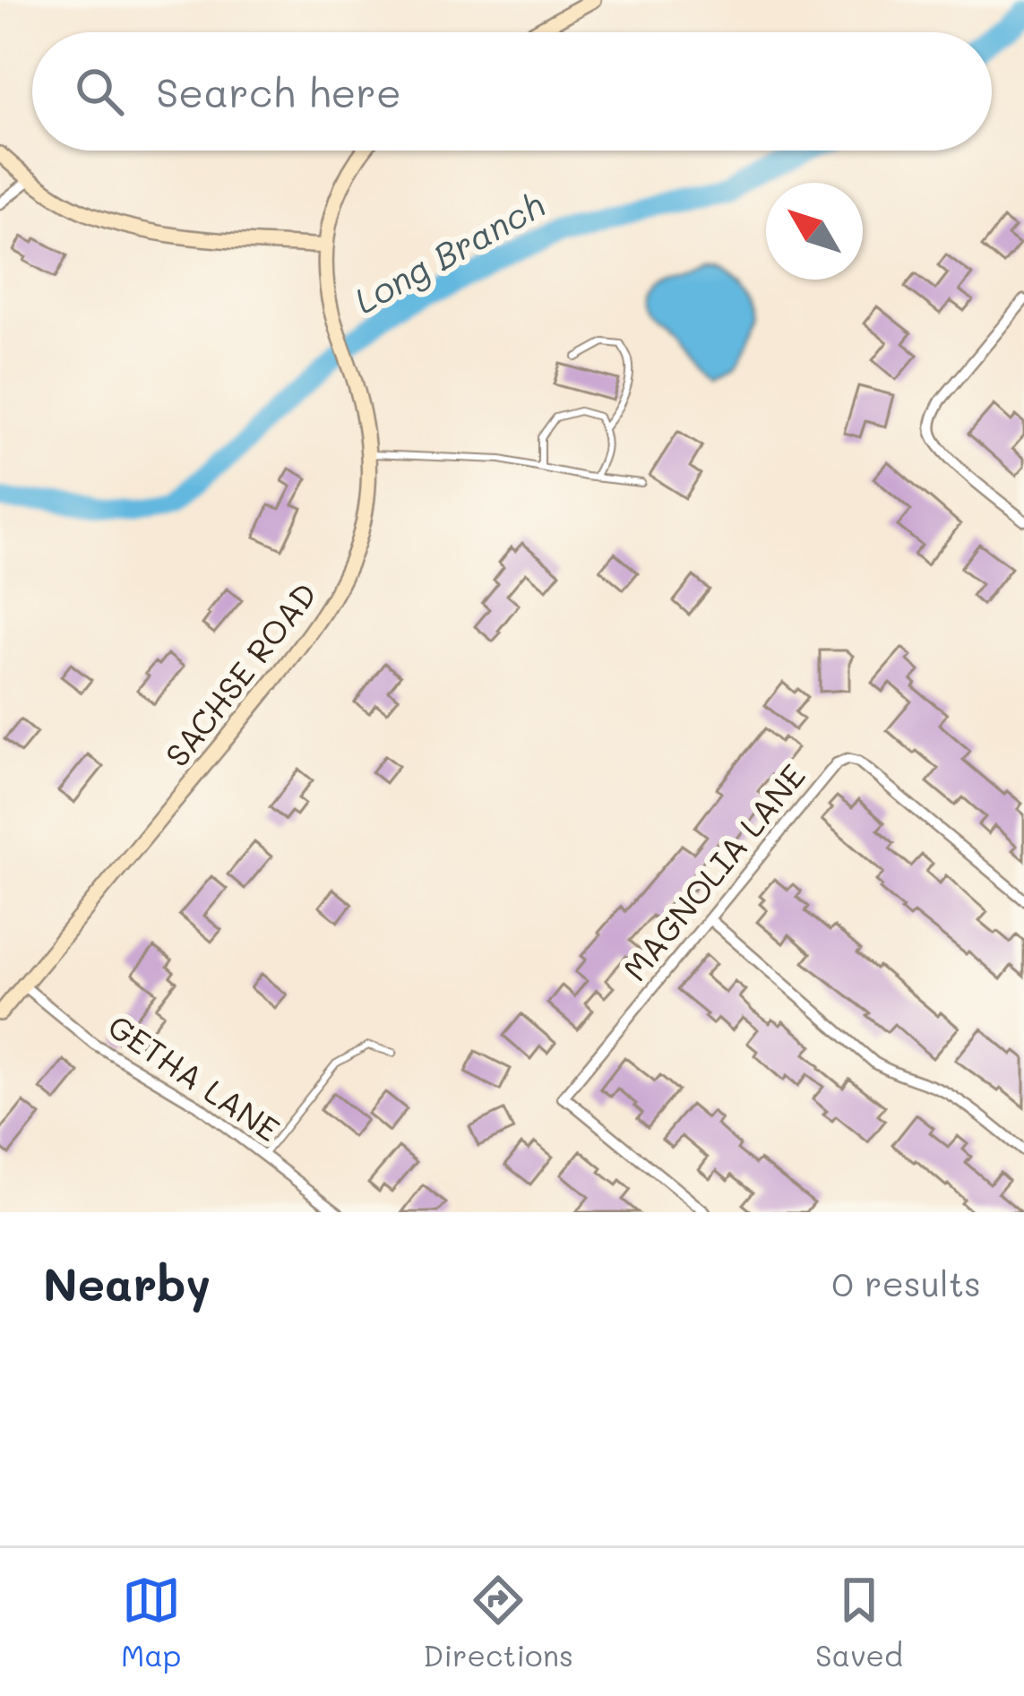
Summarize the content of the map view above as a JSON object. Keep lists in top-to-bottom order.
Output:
{
  "streets": {
    "main road": ["SACHSE ROAD"],
    "street": ["MAGNOLIA LANE", "GETHA LANE"]
  },
  "crossings": [
    ["SACHSE ROAD", "GETHA LANE"]
  ],
  "water": ["Long Branch"],
  "north": "top left",
  "page": {
    "search": "Search here",
    "heading": ["Nearby", "0 results"],
    "nav": ["Map", "Directions", "Saved"]
  }
}
